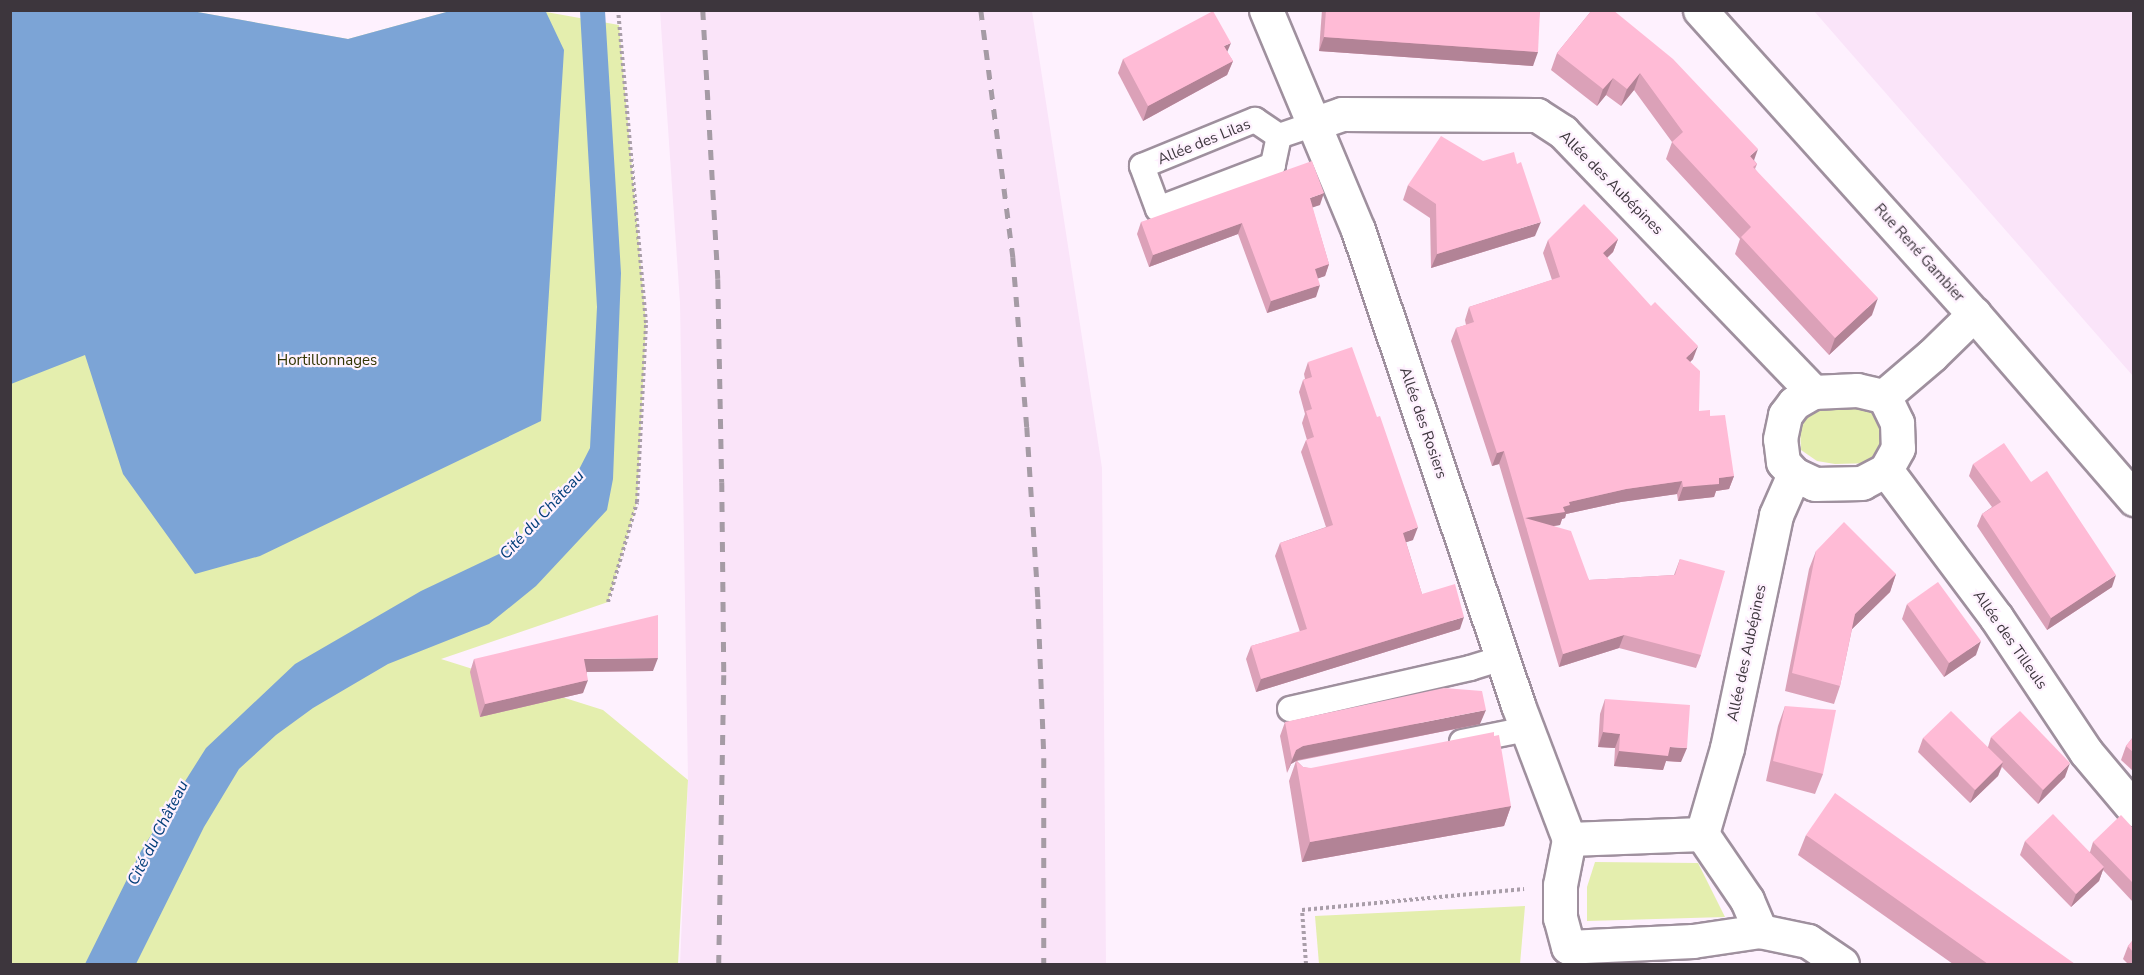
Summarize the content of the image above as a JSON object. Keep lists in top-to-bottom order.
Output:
{
  "streets": {
    "street": [
      "Allée des Aubépines",
      "Rue René Gambier",
      "Allée des Rosiers",
      "Allée des Tilleuls"
    ],
    "lane": ["Allée des Lilas"]
  },
  "crossings": [
    ["Allée des Aubépines", "Allée des Rosiers"],
    ["Allée des Aubépines", "Allée des Tilleuls"]
  ],
  "water": ["Cité du Château"],
  "parks": ["Hortillonnages"]
}
